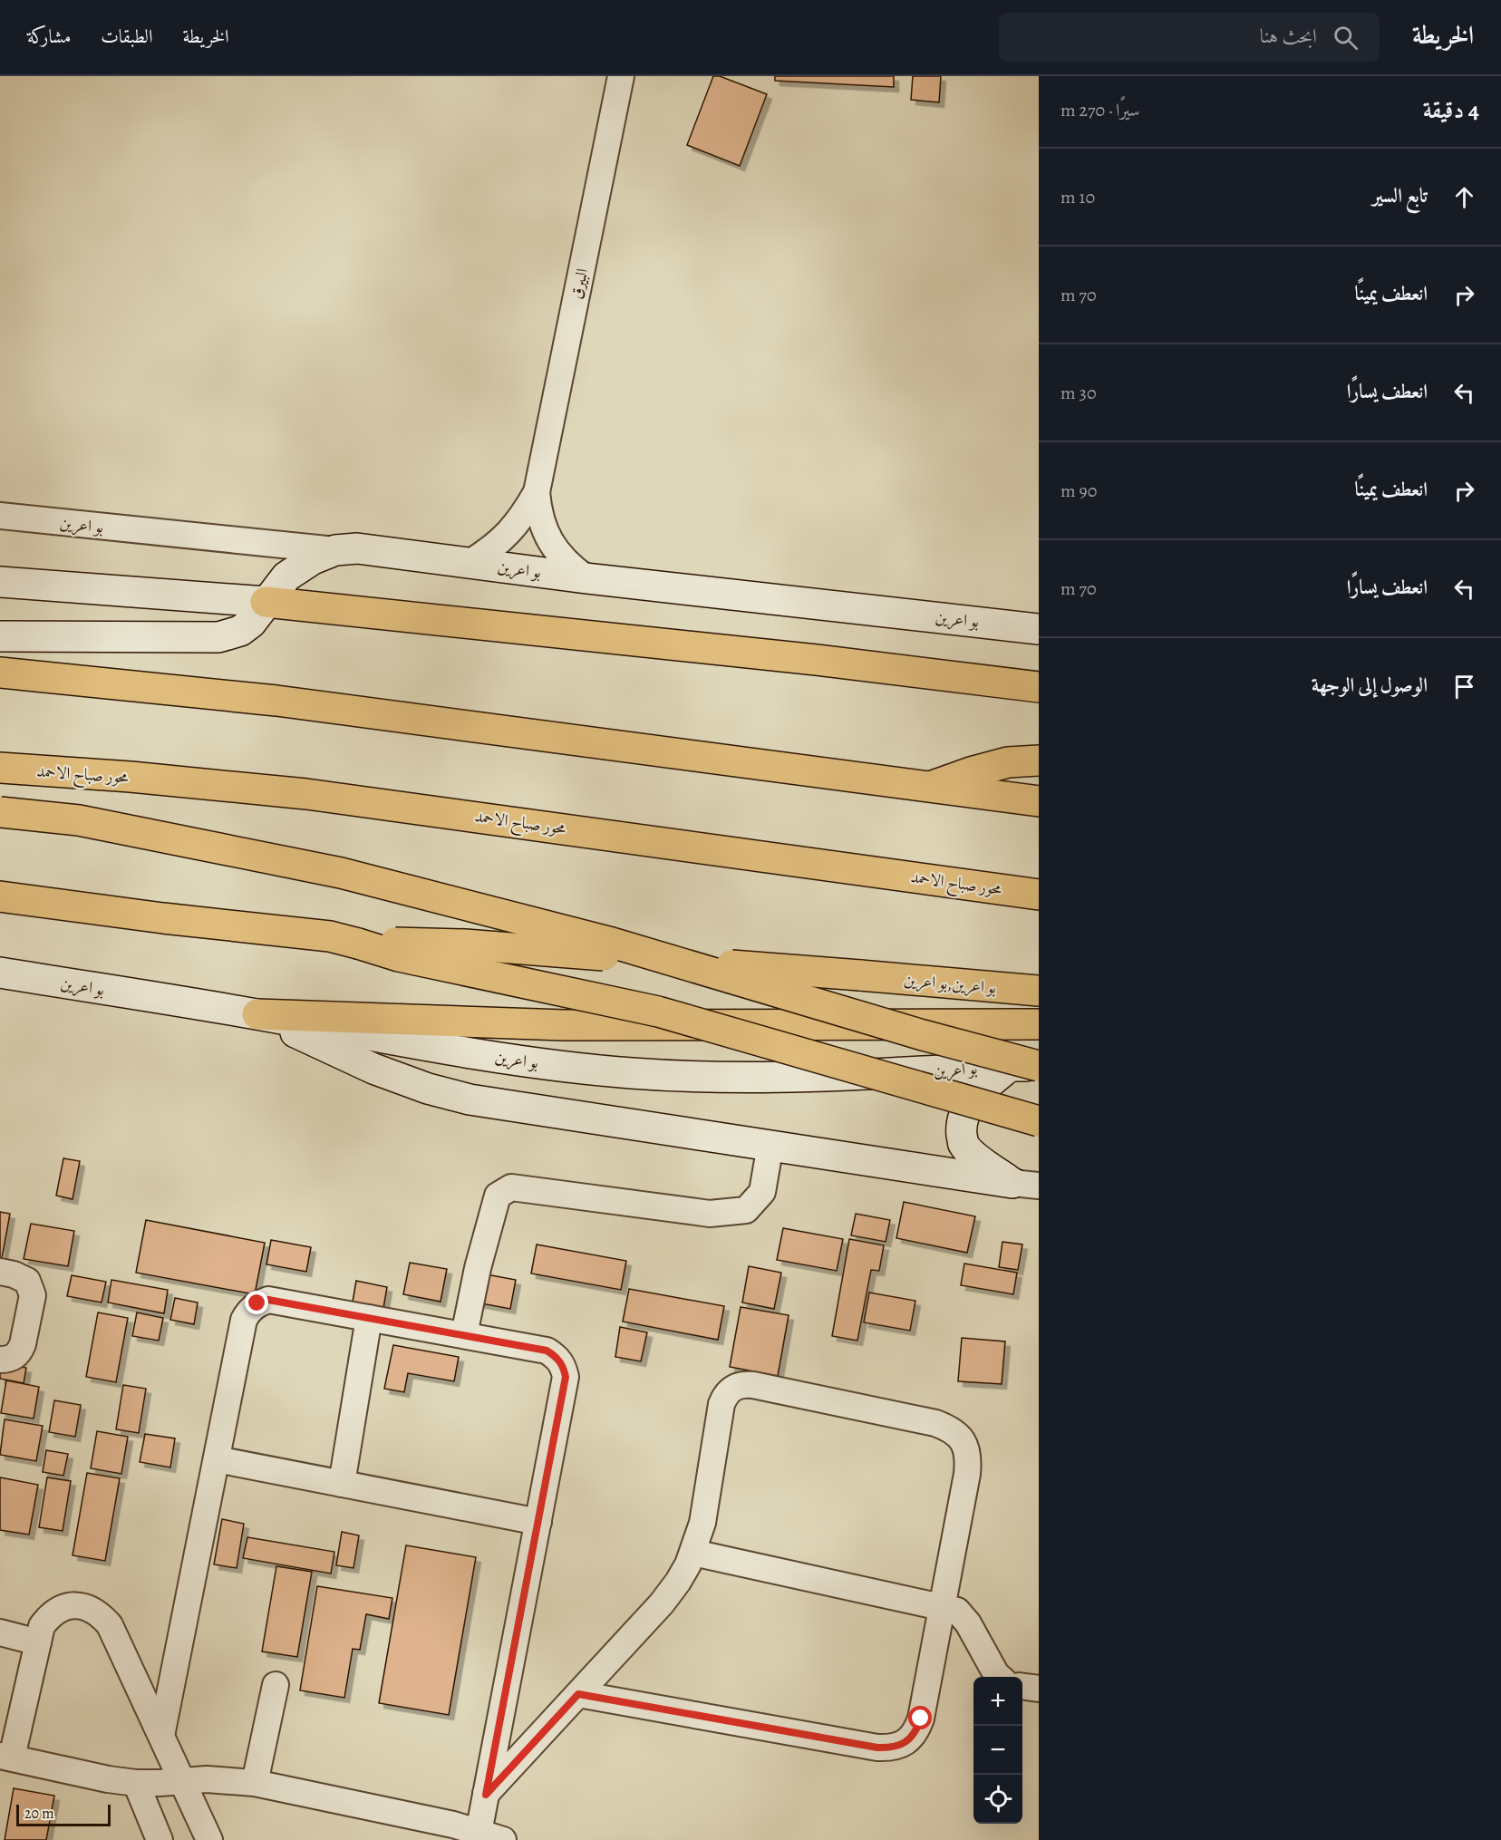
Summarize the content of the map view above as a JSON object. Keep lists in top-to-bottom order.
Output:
{
  "streets": {
    "highway": ["محور صباح الاحمد", "بو اعرين,بو اعرين"],
    "main road": ["بو اعرين"],
    "street": ["البيرق"]
  },
  "crossings": [
    ["البيرق", "بو اعرين"]
  ],
  "scale_bar": "20 m",
  "page": {
    "header": "الخريطة",
    "search": "ابحث هنا",
    "nav": ["الخريطة", "الطبقات", "مشاركة"],
    "heading": ["4 دقيقة", "سيرًا · 270 m"],
    "list": [
      ["تابع السير", "10 m"],
      ["انعطف يمينًا", "70 m"],
      ["انعطف يسارًا", "30 m"],
      ["انعطف يمينًا", "90 m"],
      ["انعطف يسارًا", "70 m"],
      "الوصول إلى الوجهة"
    ],
    "map_buttons": ["+", "−"],
    "scale": "20 m"
  }
}
